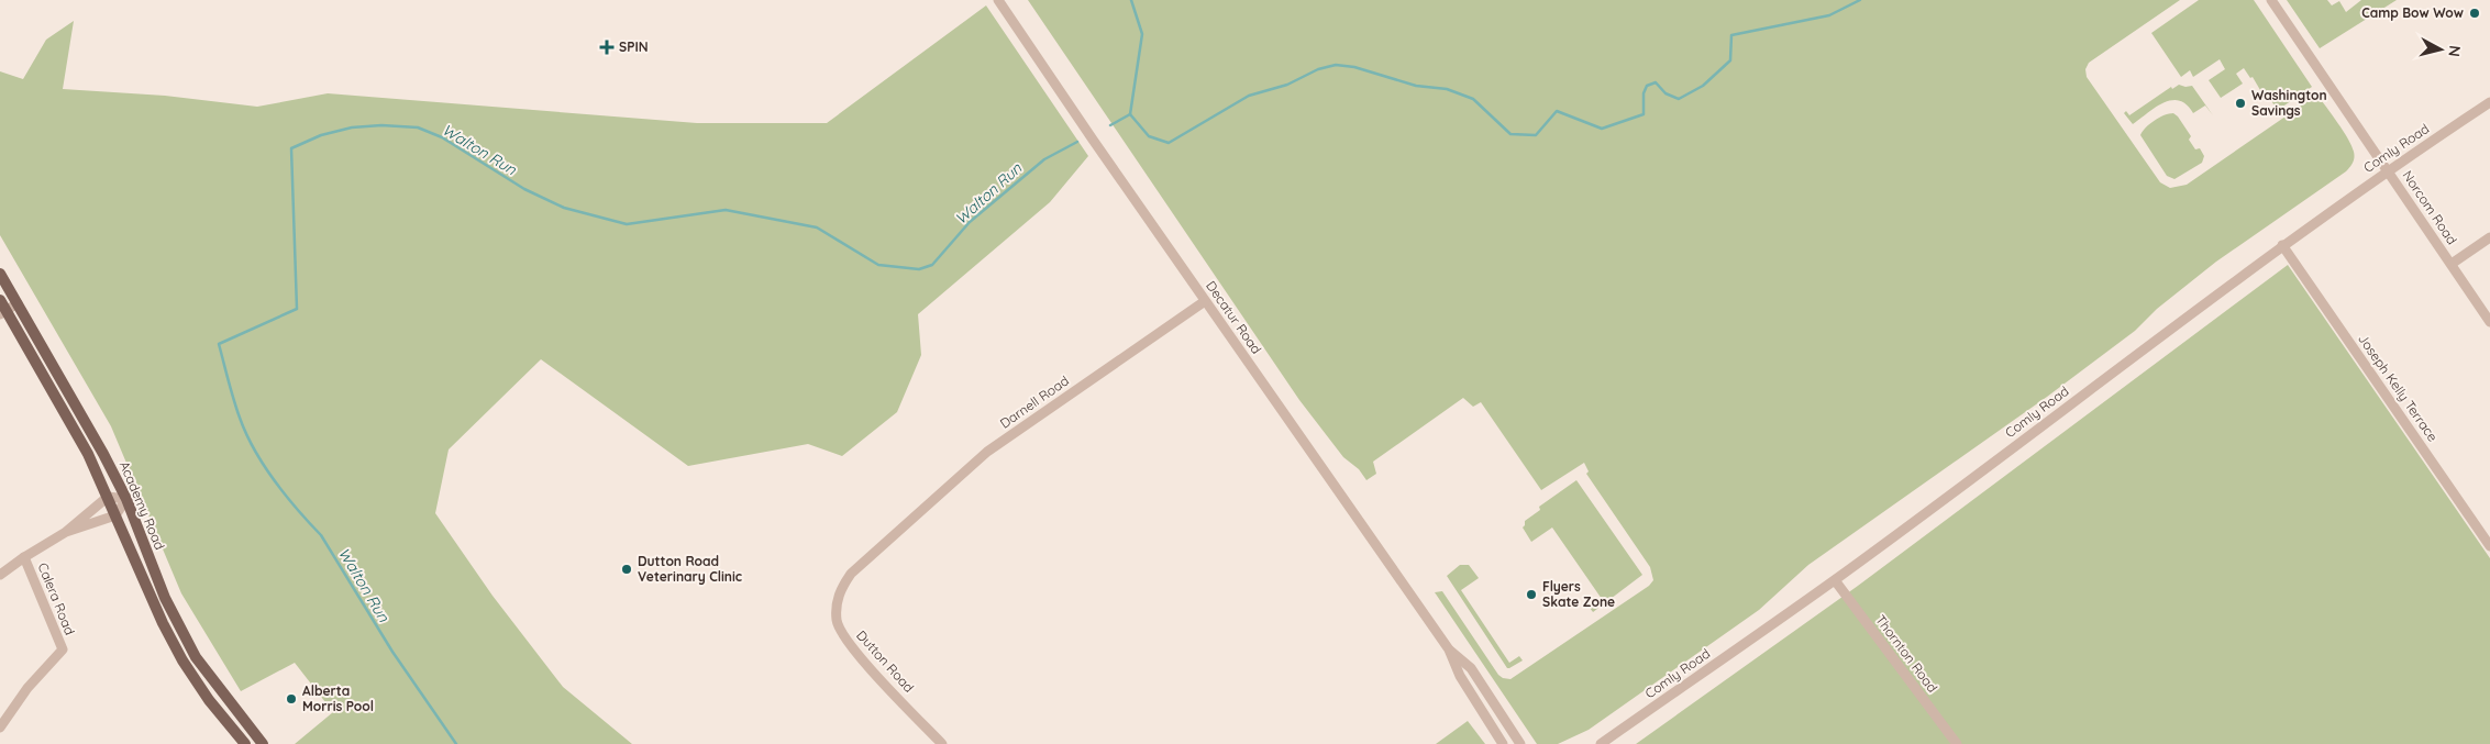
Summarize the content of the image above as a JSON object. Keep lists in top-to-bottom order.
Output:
{
  "streets": {
    "main road": ["Academy Road"],
    "street": [
      "Comly Road",
      "Norcom Road",
      "Decatur Road",
      "Joseph Kelly Terrace",
      "Darnell Road",
      "Calera Road",
      "Thornton Road",
      "Dutton Road"
    ]
  },
  "crossings": [
    ["Comly Road", "Norcom Road"],
    ["Comly Road", "Joseph Kelly Terrace"],
    ["Comly Road", "Thornton Road"],
    ["Decatur Road", "Darnell Road"],
    ["Darnell Road", "Dutton Road"]
  ],
  "water": ["Walton Run"],
  "places": {
    "other": [
      "Camp Bow Wow",
      "Washington Savings",
      "Dutton Road Veterinary Clinic",
      "Flyers Skate Zone",
      "Alberta Morris Pool"
    ],
    "health": ["SPIN"]
  },
  "north": "right"
}
